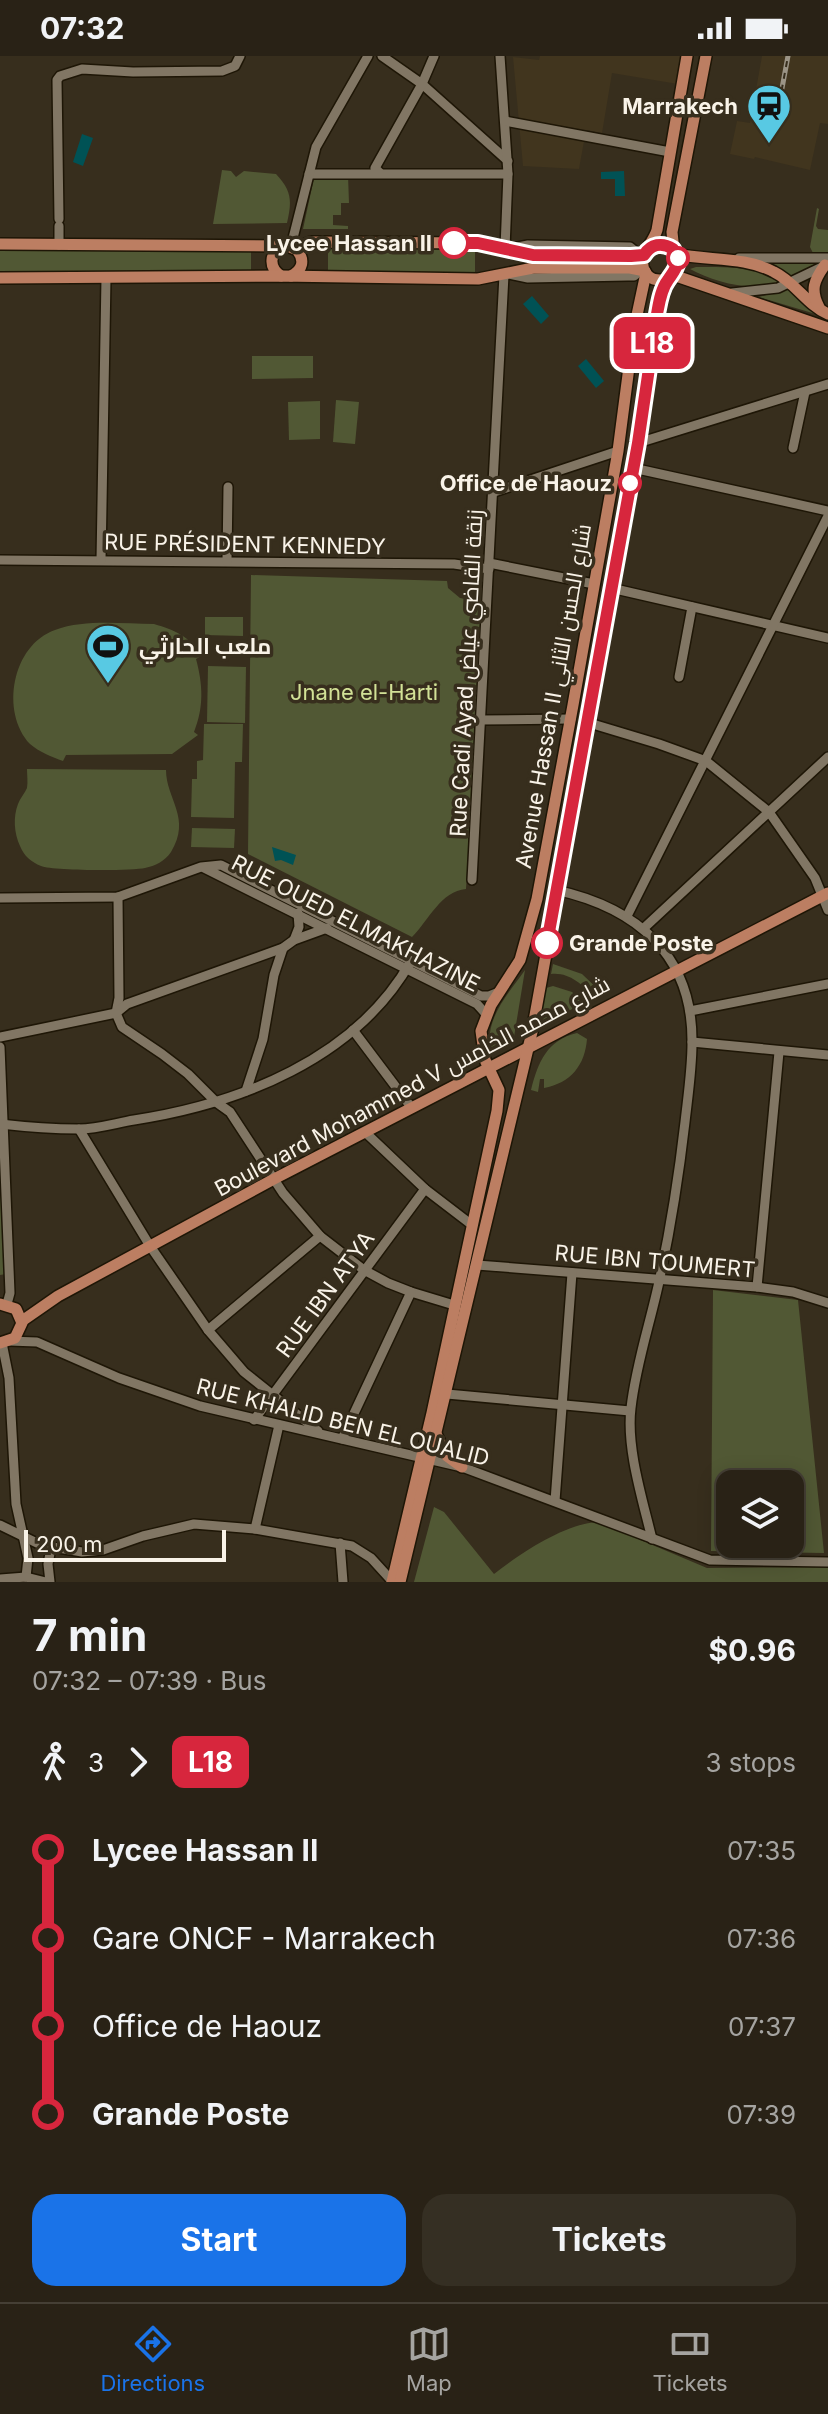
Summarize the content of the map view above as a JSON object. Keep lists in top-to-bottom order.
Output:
{
  "streets": {
    "main road": ["Avenue Hassan II شارع الحسن الثاني", "Boulevard Mohammed V شارع محمد الخامس"],
    "street": [
      "RUE PRÉSIDENT KENNEDY",
      "Rue Cadi Ayad زنقة القاضي عياض",
      "RUE OUED ELMAKHAZINE",
      "RUE IBN TOUMERT",
      "RUE IBN ATYA",
      "RUE KHALID BEN EL OUALID"
    ]
  },
  "crossings": [
    ["RUE PRÉSIDENT KENNEDY", "Rue Cadi Ayad زنقة القاضي عياض"],
    ["RUE PRÉSIDENT KENNEDY", "Avenue Hassan II شارع الحسن الثاني"],
    ["Avenue Hassan II شارع الحسن الثاني", "RUE OUED ELMAKHAZINE"],
    ["Avenue Hassan II شارع الحسن الثاني", "Boulevard Mohammed V شارع محمد الخامس"],
    ["Avenue Hassan II شارع الحسن الثاني", "RUE IBN TOUMERT"],
    ["Avenue Hassan II شارع الحسن الثاني", "RUE KHALID BEN EL OUALID"],
    ["Boulevard Mohammed V شارع محمد الخامس", "RUE KHALID BEN EL OUALID"],
    ["RUE IBN ATYA", "RUE KHALID BEN EL OUALID"]
  ],
  "parks": ["Jnane el-Harti"],
  "places": {
    "station": ["Marrakech"],
    "other": ["Lycee Hassan II", "Office de Haouz", "Grande Poste"],
    "sports": ["ملعب الحارثي"]
  },
  "lines": ["bus line L18"],
  "scale_bar": "200 m",
  "page": {
    "status": "07:32",
    "on_map": "L18",
    "scale": "200 m",
    "heading": ["7 min", "07:32 – 07:39 · Bus", "$0.96"],
    "legs": ["3", "L18", "3 stops"],
    "list": [
      {
        "name": "Lycee Hassan II",
        "value": "07:35"
      },
      {
        "name": "Gare ONCF - Marrakech",
        "value": "07:36"
      },
      {
        "name": "Office de Haouz",
        "value": "07:37"
      },
      {
        "name": "Grande Poste",
        "value": "07:39"
      }
    ],
    "buttons": ["Start", "Tickets"],
    "tabs": ["Directions", "Map", "Tickets"]
  }
}
